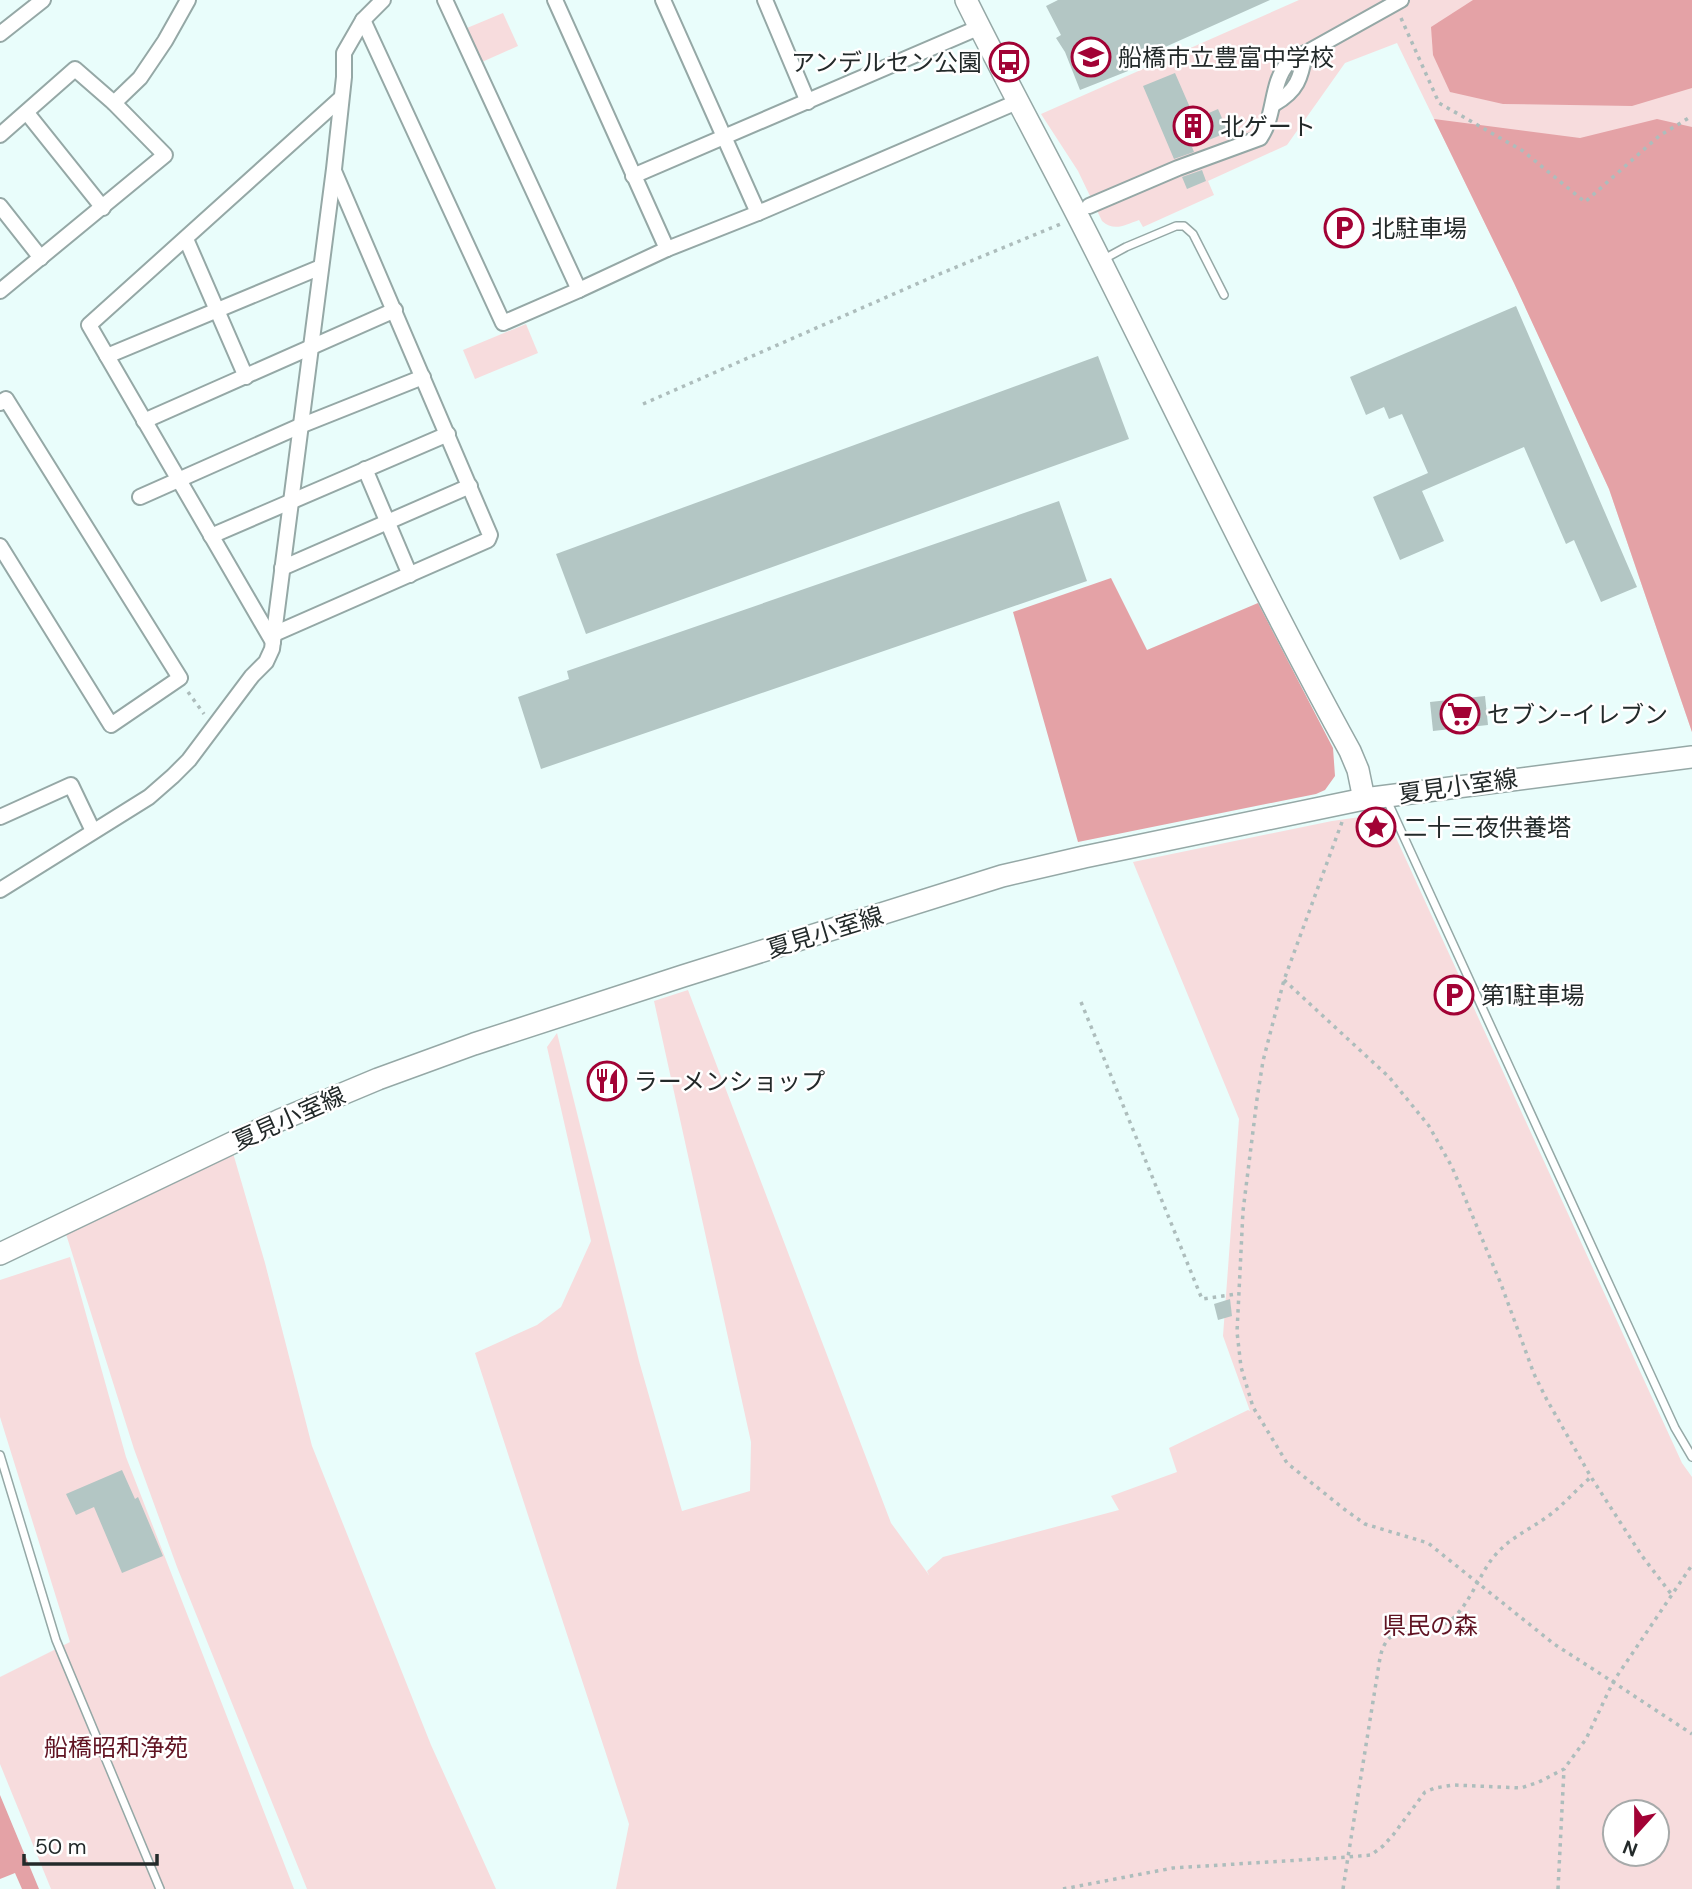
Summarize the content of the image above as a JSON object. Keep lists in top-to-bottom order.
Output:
{
  "streets": {
    "main road": ["夏見小室線"]
  },
  "parks": ["県民の森", "船橋昭和浄苑"],
  "places": {
    "school or university": ["船橋市立豊富中学校"],
    "bus stop": ["アンデルセン公園"],
    "building": ["北ゲート"],
    "parking": ["北駐車場", "第1駐車場"],
    "supermarket": ["セブン-イレブン"],
    "place": ["二十三夜供養塔"],
    "restaurant": ["ラーメンショップ"]
  },
  "scale_bar": "50 m",
  "north": "bottom"
}
